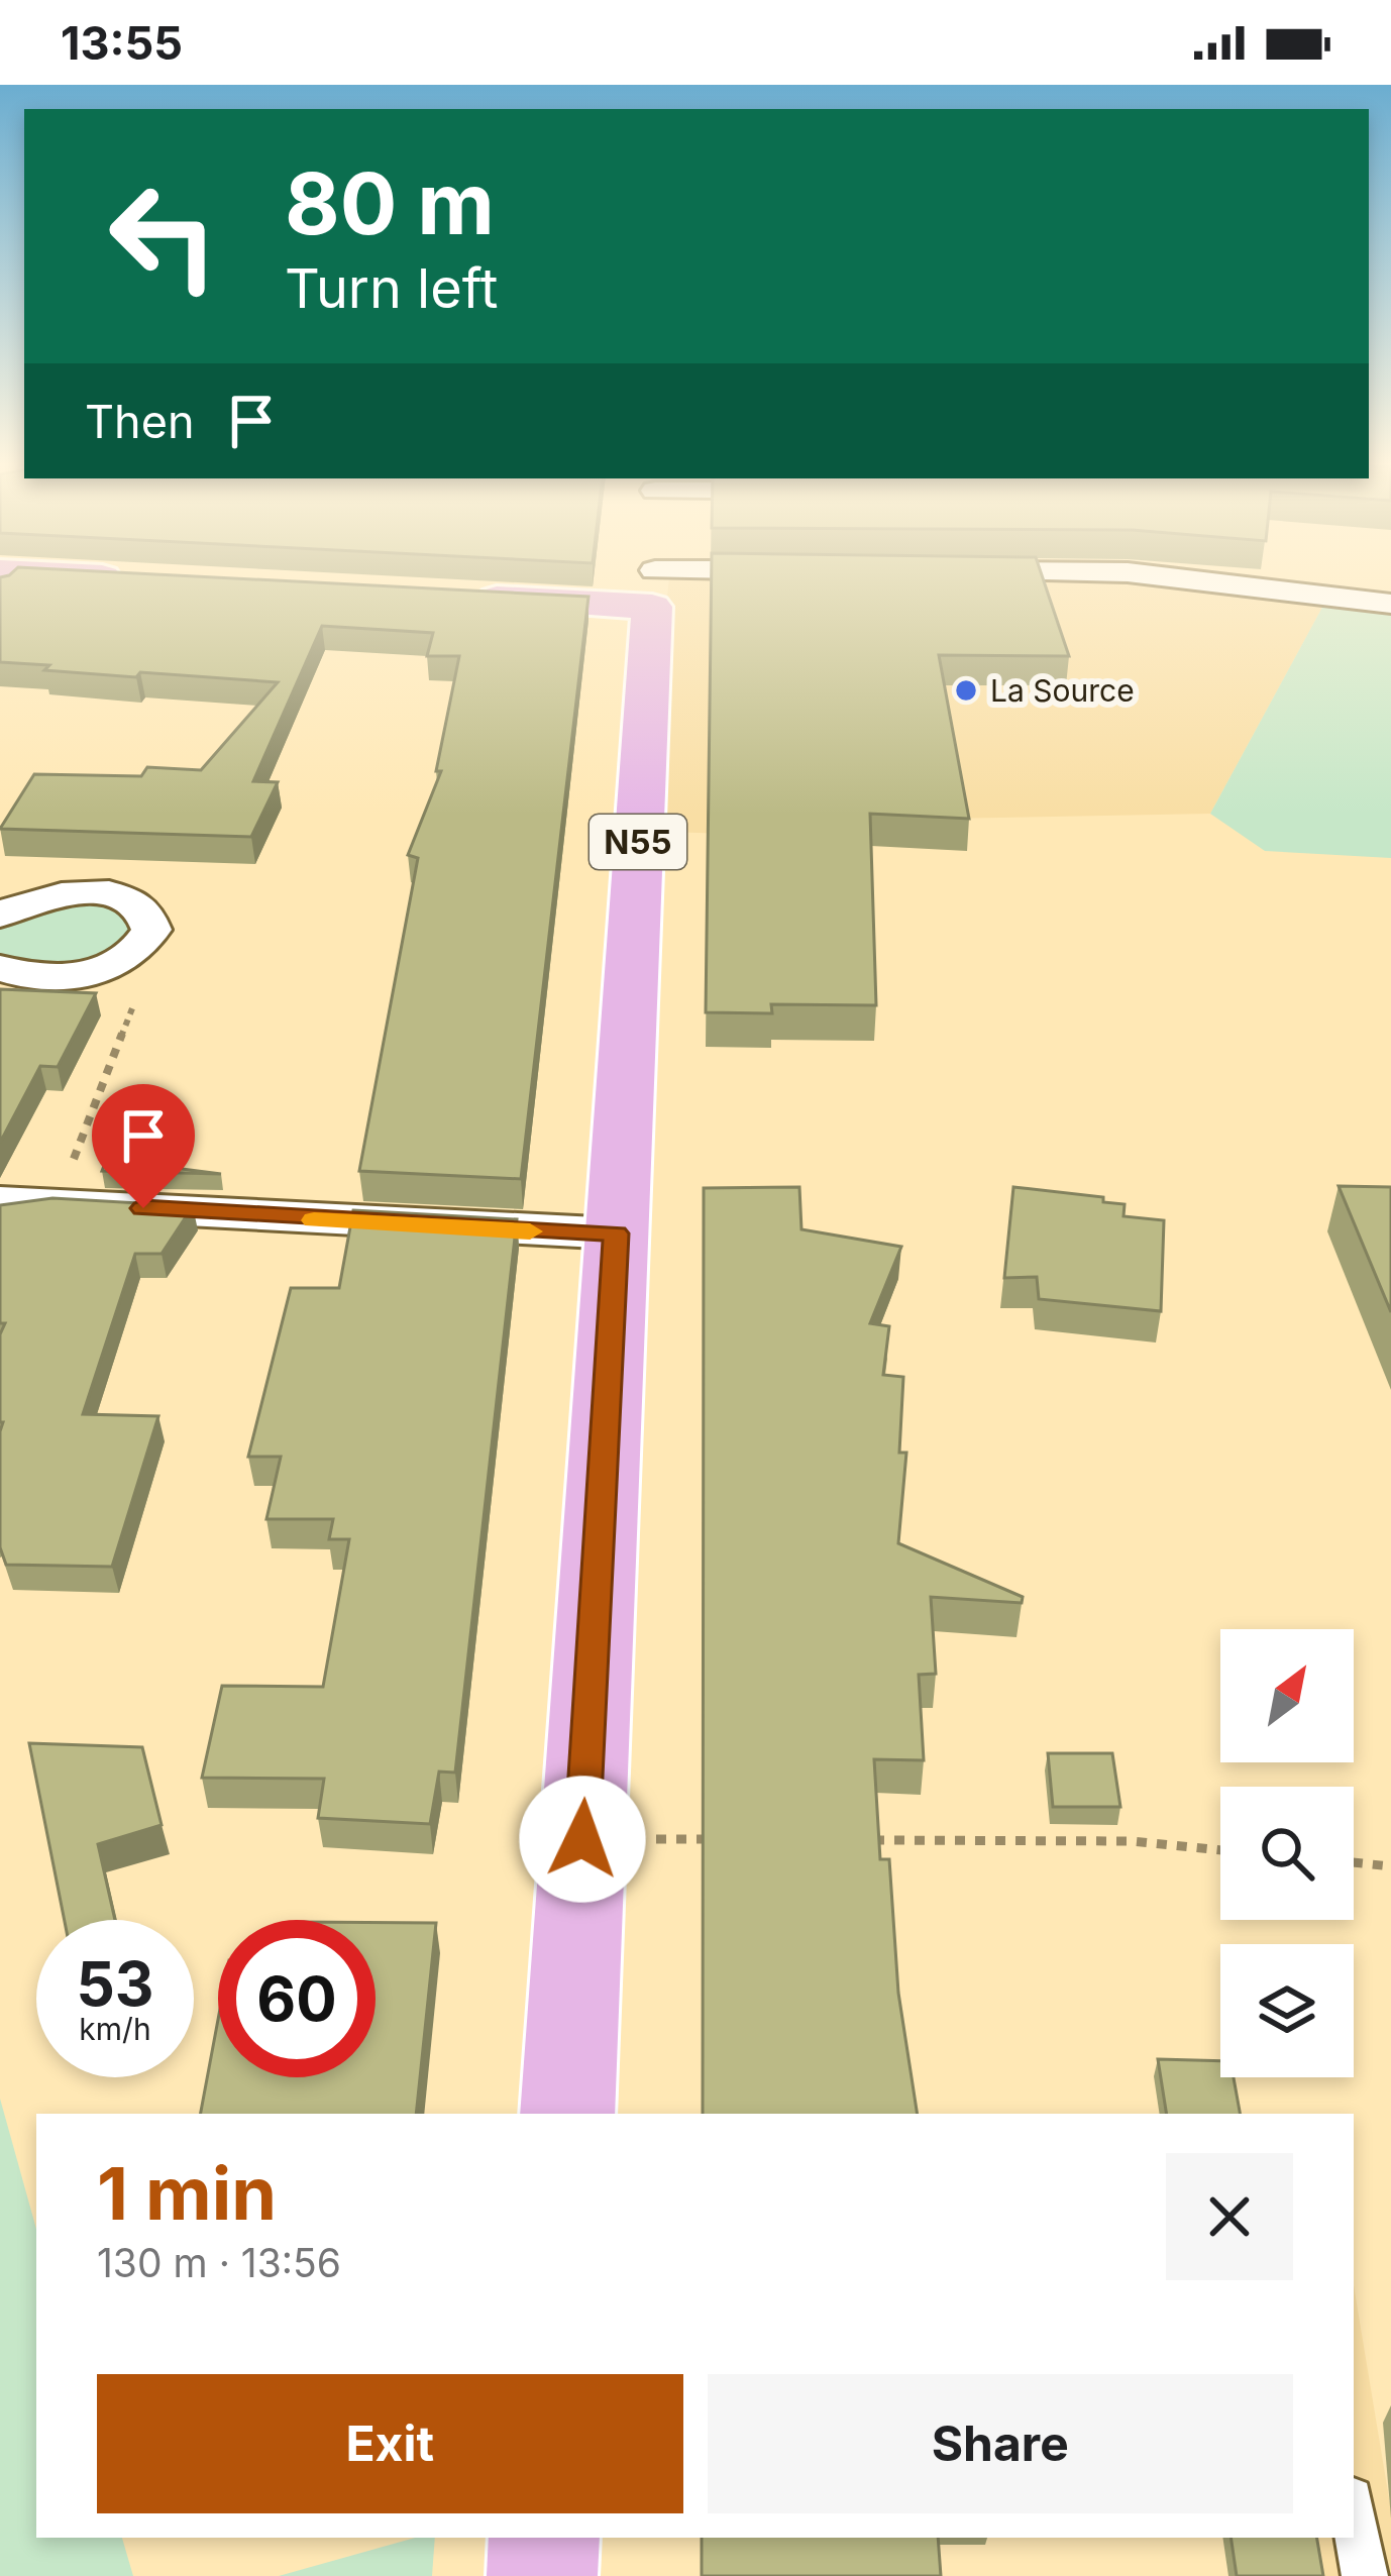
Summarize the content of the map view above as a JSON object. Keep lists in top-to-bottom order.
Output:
{
  "streets": {
    "main road": ["N55"]
  },
  "places": ["La Source"],
  "north": "top right",
  "page": {
    "status": "13:55",
    "turn": ["80 m", "Turn left"],
    "then": "Then",
    "speed": "53 km/h",
    "limit": "60",
    "heading": ["1 min", "130 m · 13:56"],
    "buttons": ["Exit", "Share"]
  }
}
